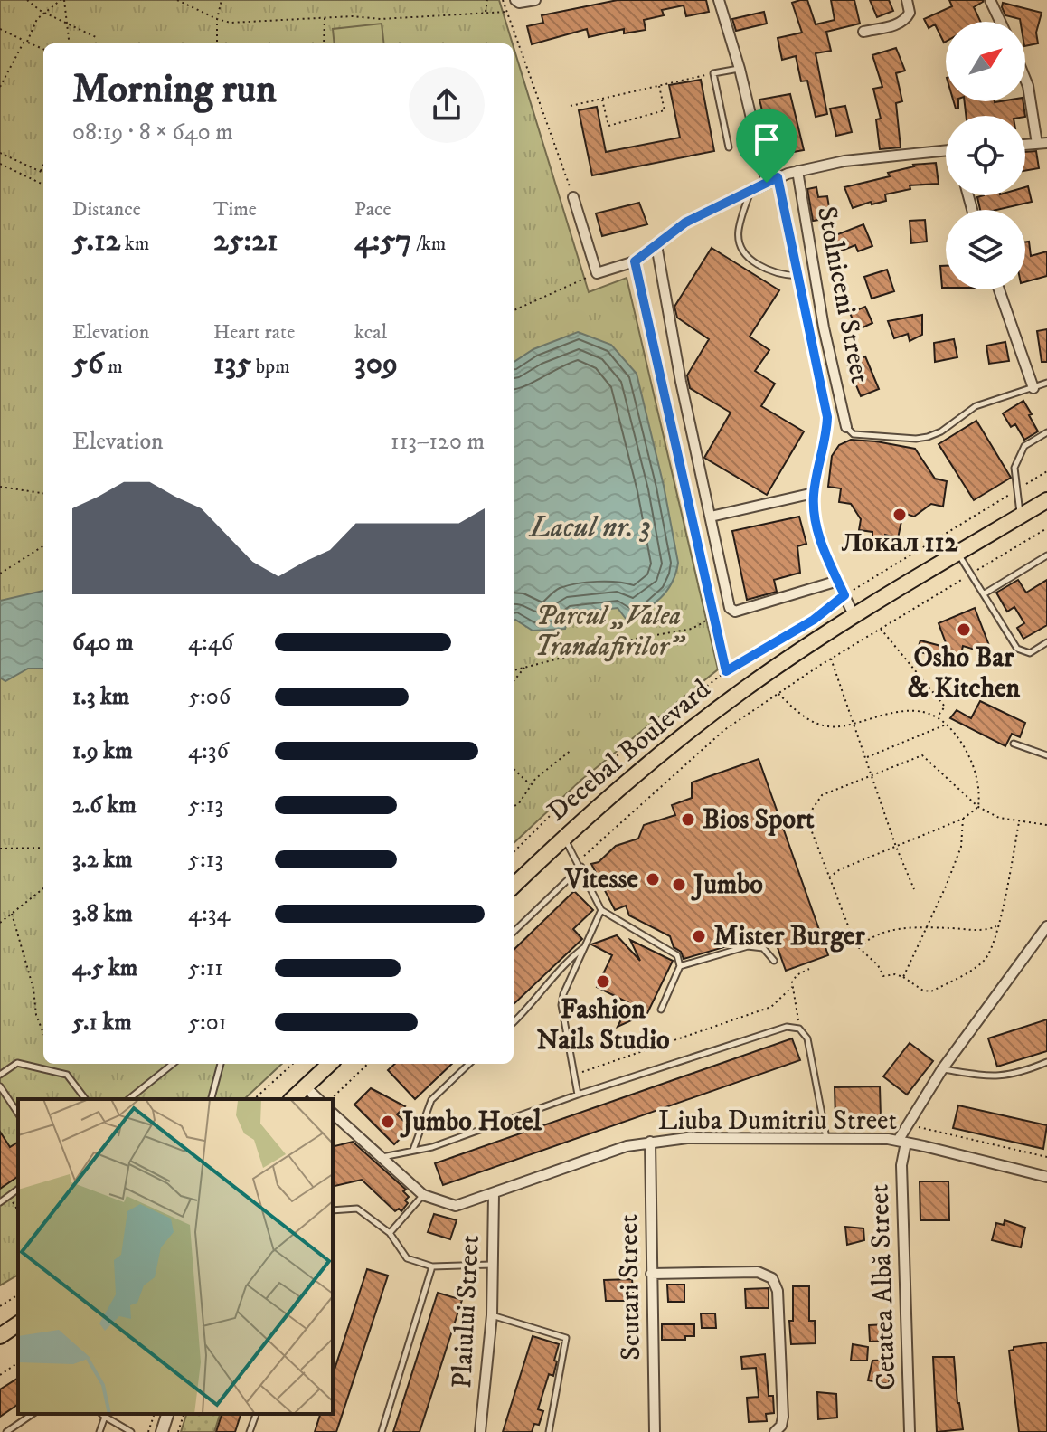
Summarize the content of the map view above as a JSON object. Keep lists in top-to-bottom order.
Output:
{
  "streets": {
    "main road": ["Decebal Boulevard"],
    "street": [
      "Stolniceni Street",
      "Liuba Dumitriu Street",
      "Scutari Street",
      "Cetatea Albă Street",
      "Plaiului Street"
    ]
  },
  "crossings": [
    ["Liuba Dumitriu Street", "Scutari Street"],
    ["Liuba Dumitriu Street", "Cetatea Albă Street"],
    ["Liuba Dumitriu Street", "Plaiului Street"]
  ],
  "water": ["Lacul nr. 3"],
  "parks": ["Parcul „Valea Trandafirilor”"],
  "places": [
    "Локал 112",
    "Osho Bar & Kitchen",
    "Bios Sport",
    "Vitesse",
    "Jumbo",
    "Mister Burger",
    "Fashion Nails Studio",
    "Jumbo Hotel"
  ],
  "north": "top right",
  "page": {
    "heading": ["Morning run", "08:19 · 8 × 640 m"],
    "stats": [
      ["Distance", "5.12 km"],
      ["Time", "25:21"],
      ["Pace", "4:57 /km"],
      ["Elevation", "56 m"],
      ["Heart rate", "135 bpm"],
      ["kcal", "309"]
    ],
    "chart": ["Elevation", "113–120 m"],
    "list": [
      {
        "name": "640 m",
        "note": "4:46"
      },
      {
        "name": "1.3 km",
        "note": "5:06"
      },
      {
        "name": "1.9 km",
        "note": "4:36"
      },
      {
        "name": "2.6 km",
        "note": "5:13"
      },
      {
        "name": "3.2 km",
        "note": "5:13"
      },
      {
        "name": "3.8 km",
        "note": "4:34"
      },
      {
        "name": "4.5 km",
        "note": "5:11"
      },
      {
        "name": "5.1 km",
        "note": "5:01"
      }
    ]
  }
}
